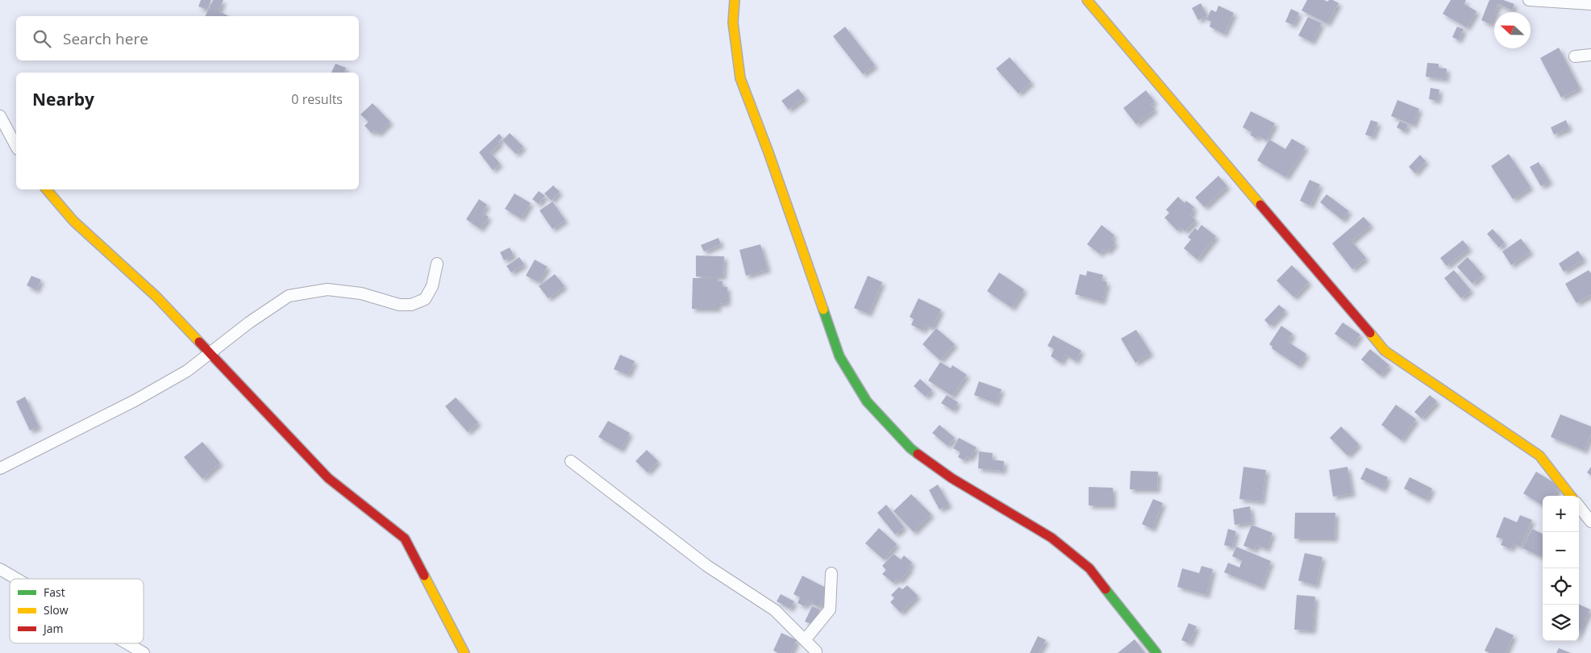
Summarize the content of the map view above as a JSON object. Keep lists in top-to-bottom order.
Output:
{
  "legend": ["Fast", "Slow", "Jam"],
  "north": "left",
  "page": {
    "search": "Search here",
    "heading": ["Nearby", "0 results"],
    "map_buttons": ["+", "−"]
  }
}
